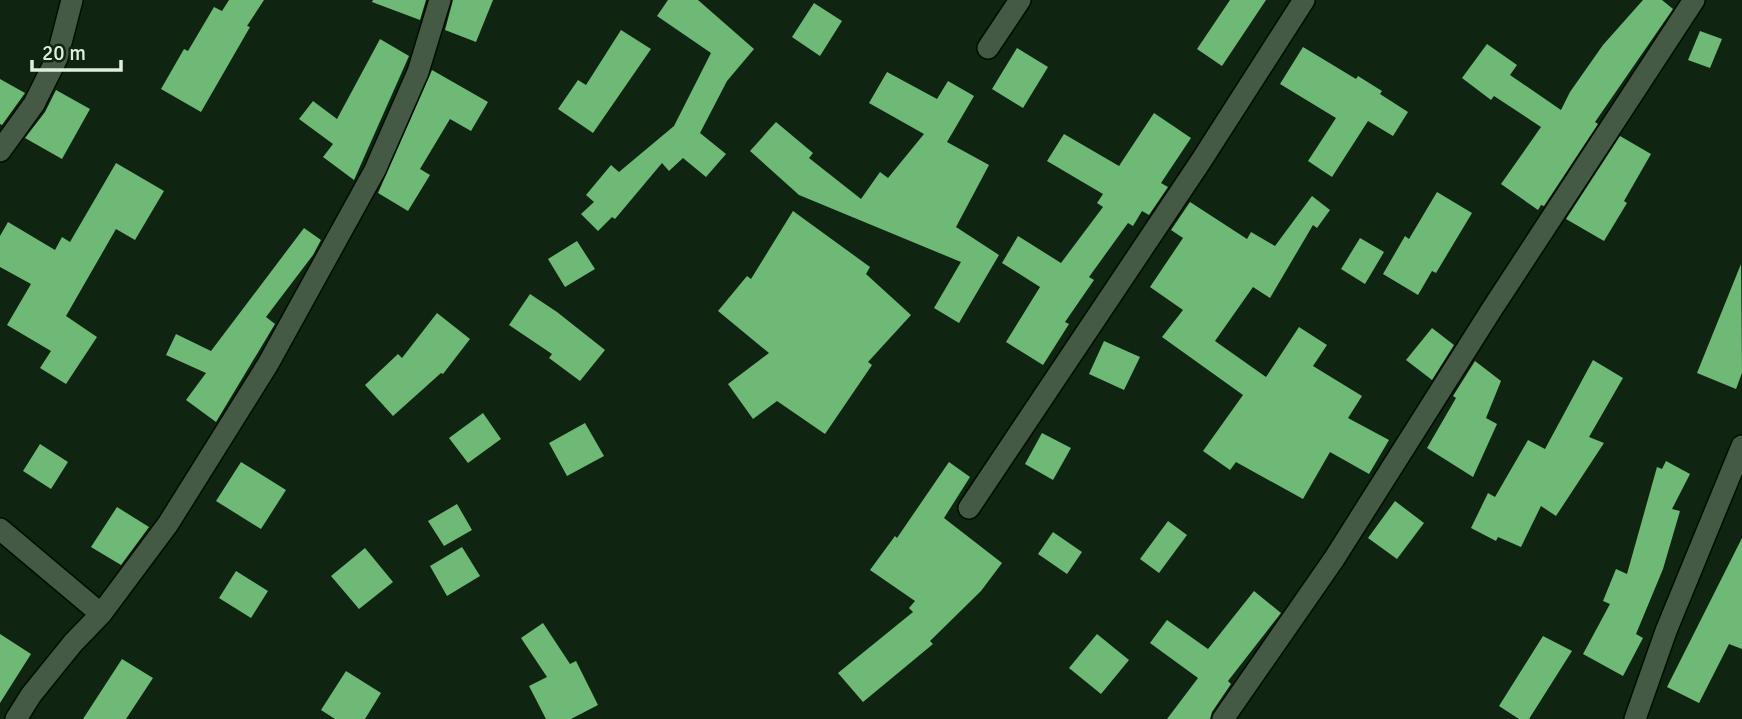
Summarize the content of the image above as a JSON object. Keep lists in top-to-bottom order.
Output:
{
  "scale_bar": "20 m"
}
